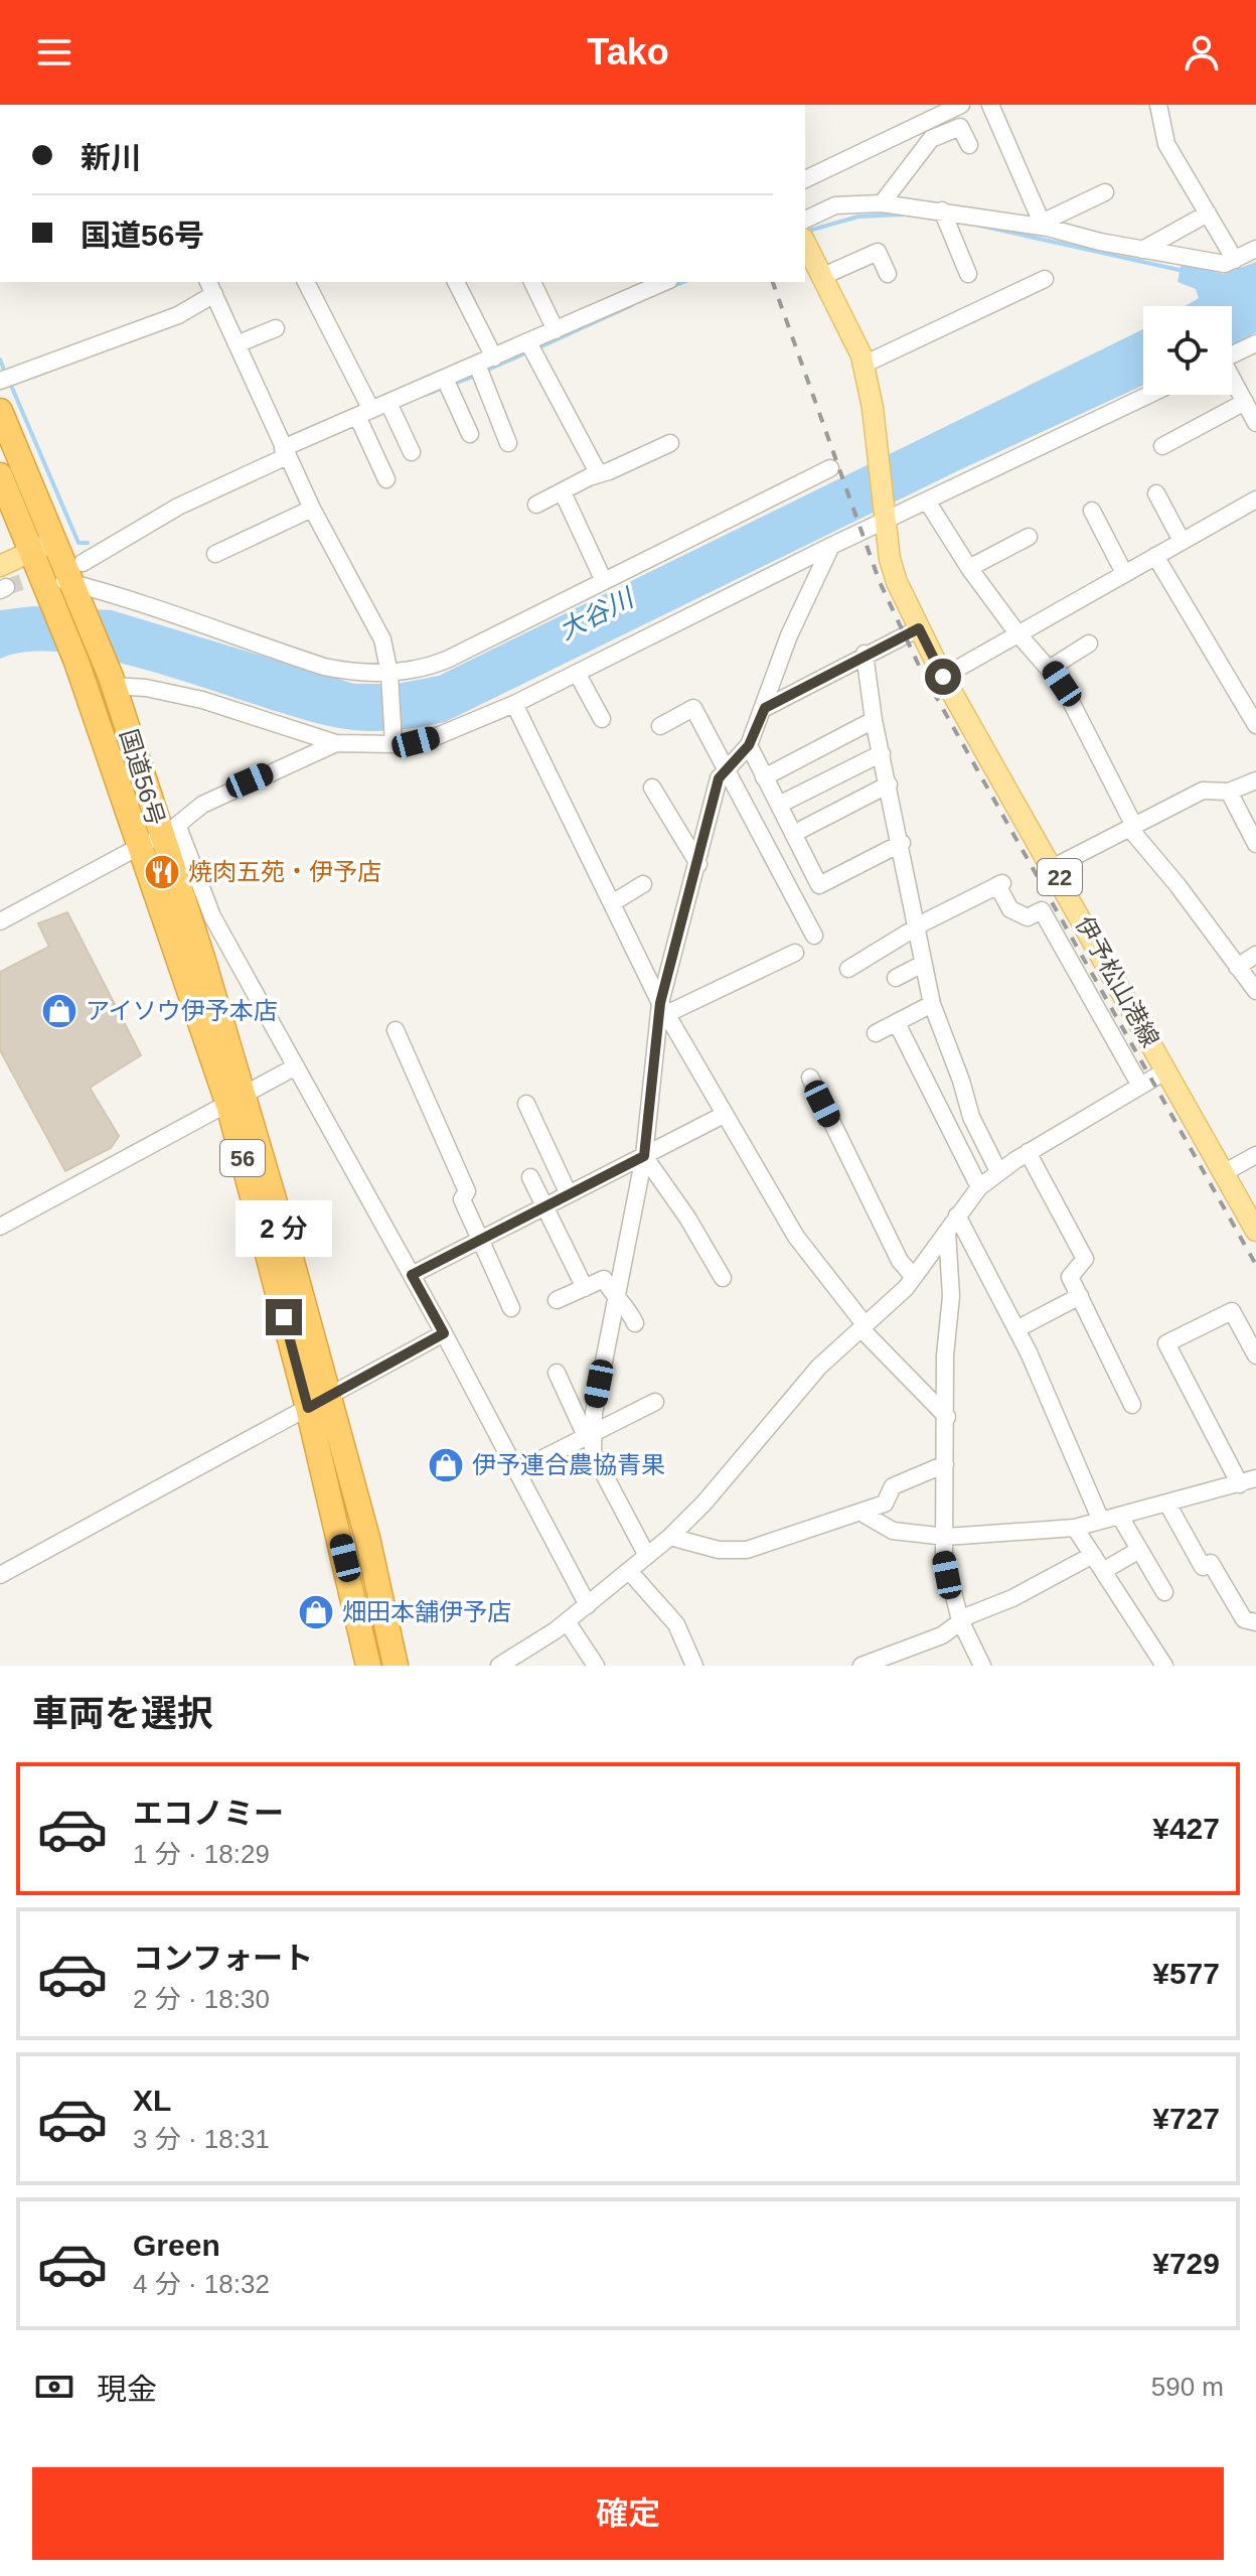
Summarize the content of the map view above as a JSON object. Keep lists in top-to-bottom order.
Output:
{
  "streets": {
    "highway": ["国道56号", "56"],
    "main road": ["22", "伊予松山港線"]
  },
  "water": ["大谷川"],
  "places": {
    "restaurant": ["焼肉五苑・伊予店"],
    "shop": ["アイソウ伊予本店", "伊予連合農協青果", "畑田本舗伊予店"]
  },
  "page": {
    "header": "Tako",
    "banner": ["新川", "国道56号"],
    "bubble": "2 分",
    "heading": "車両を選択",
    "list": [
      {
        "name": "エコノミー",
        "note": "1 分 · 18:29",
        "value": "¥427"
      },
      {
        "name": "コンフォート",
        "note": "2 分 · 18:30",
        "value": "¥577"
      },
      {
        "name": "XL",
        "note": "3 分 · 18:31",
        "value": "¥727"
      },
      {
        "name": "Green",
        "note": "4 分 · 18:32",
        "value": "¥729"
      }
    ],
    "pay": ["現金", "590 m"],
    "buttons": "確定"
  }
}
